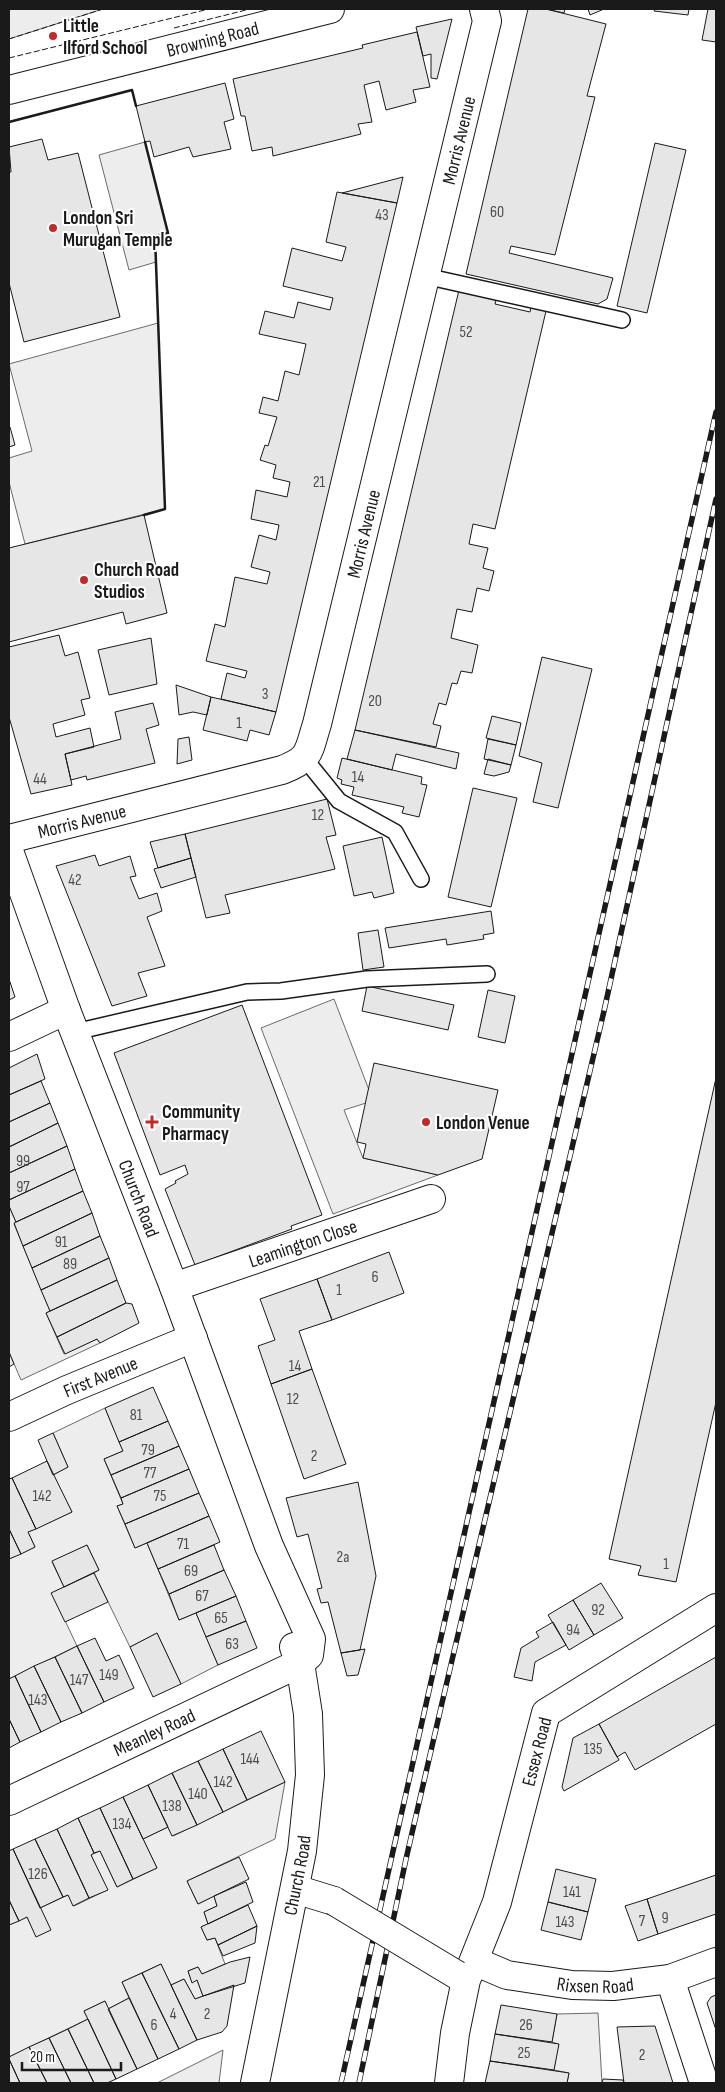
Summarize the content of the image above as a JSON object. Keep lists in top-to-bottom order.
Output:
{
  "streets": {
    "street": [
      "Browning Road",
      "Morris Avenue",
      "Church Road",
      "Leamington Close",
      "First Avenue",
      "Meanley Road",
      "Essex Road",
      "Rixsen Road"
    ]
  },
  "crossings": [
    ["Church Road", "Leamington Close"],
    ["Church Road", "First Avenue"],
    ["Church Road", "Meanley Road"],
    ["Church Road", "Rixsen Road"],
    ["Essex Road", "Rixsen Road"]
  ],
  "places": {
    "other": [
      "Little Ilford School",
      "London Sri Murugan Temple",
      "Church Road Studios",
      "London Venue"
    ],
    "health": ["Community Pharmacy"]
  },
  "house_numbers": [
    "60",
    "43",
    "52",
    "21",
    "3",
    "20",
    "1",
    "14",
    "44",
    "12",
    "42",
    "99",
    "97",
    "91",
    "89",
    "6",
    "1",
    "14",
    "12",
    "81",
    "79",
    "2",
    "77",
    "142",
    "75",
    "71",
    "2a",
    "1",
    "69",
    "67",
    "92",
    "65",
    "94",
    "63",
    "149",
    "147",
    "143",
    "135",
    "144",
    "142",
    "140",
    "138",
    "134",
    "126",
    "141",
    "9",
    "7",
    "143",
    "4",
    "2",
    "6",
    "26",
    "25",
    "2"
  ],
  "scale_bar": "20 m"
}
